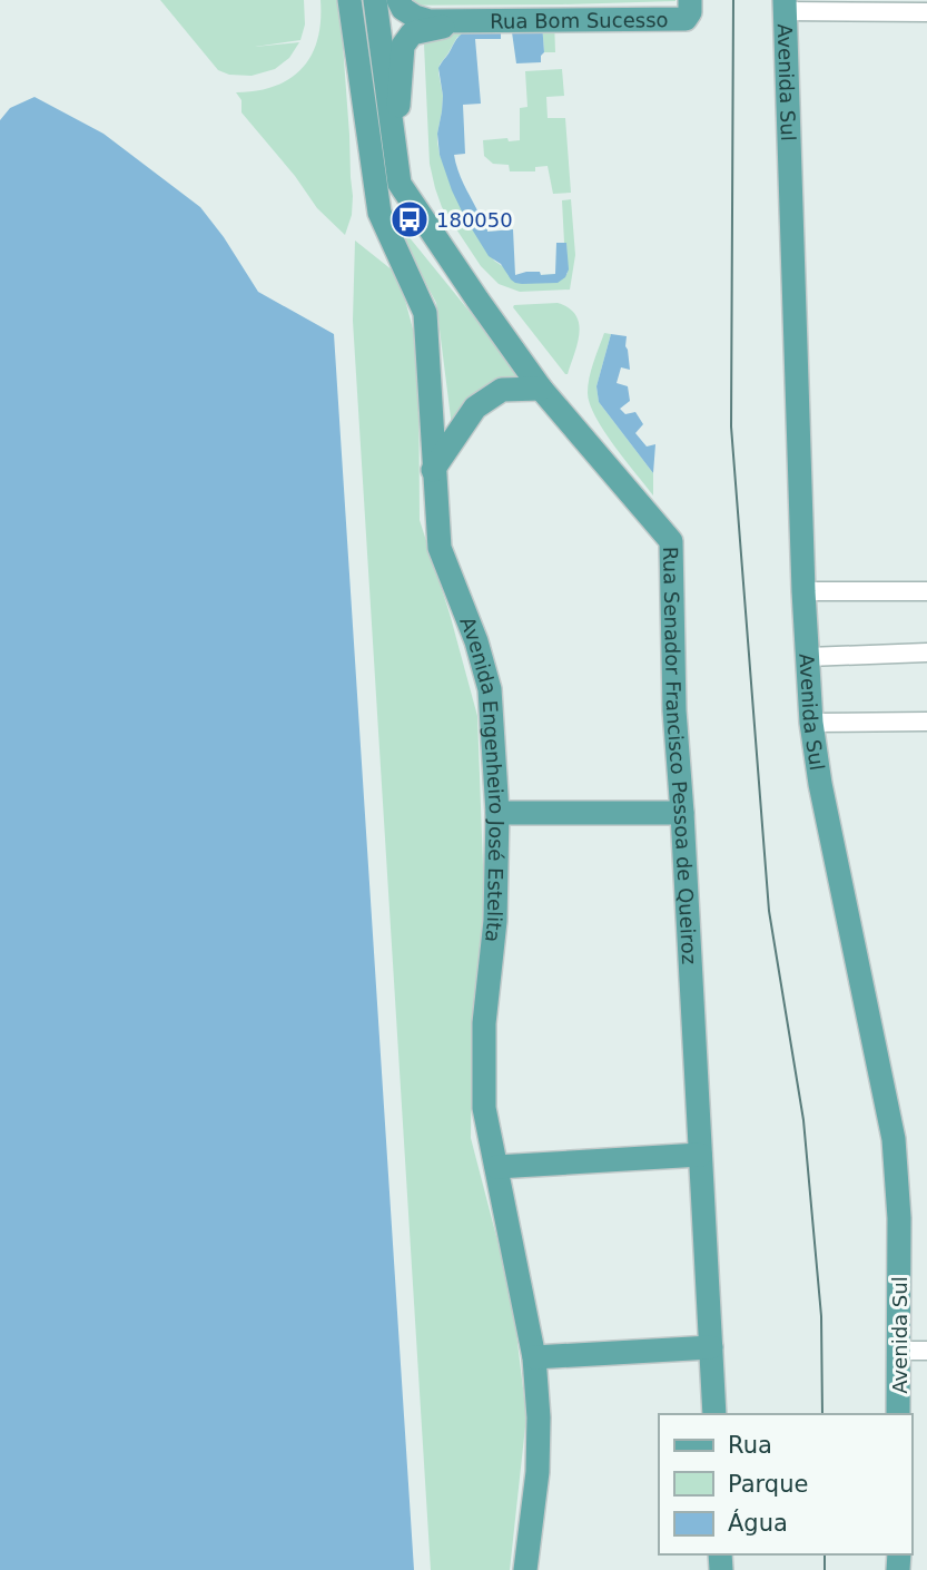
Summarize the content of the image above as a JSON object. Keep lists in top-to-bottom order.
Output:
{
  "streets": {
    "main road": [
      "Rua Bom Sucesso",
      "Avenida Sul",
      "Rua Senador Francisco Pessoa de Queiroz",
      "Avenida Engenheiro José Estelita"
    ]
  },
  "crossings": [
    ["Rua Bom Sucesso", "Rua Senador Francisco Pessoa de Queiroz"]
  ],
  "places": {
    "bus stop": ["180050"]
  },
  "legend": ["Rua", "Parque", "Água"]
}
